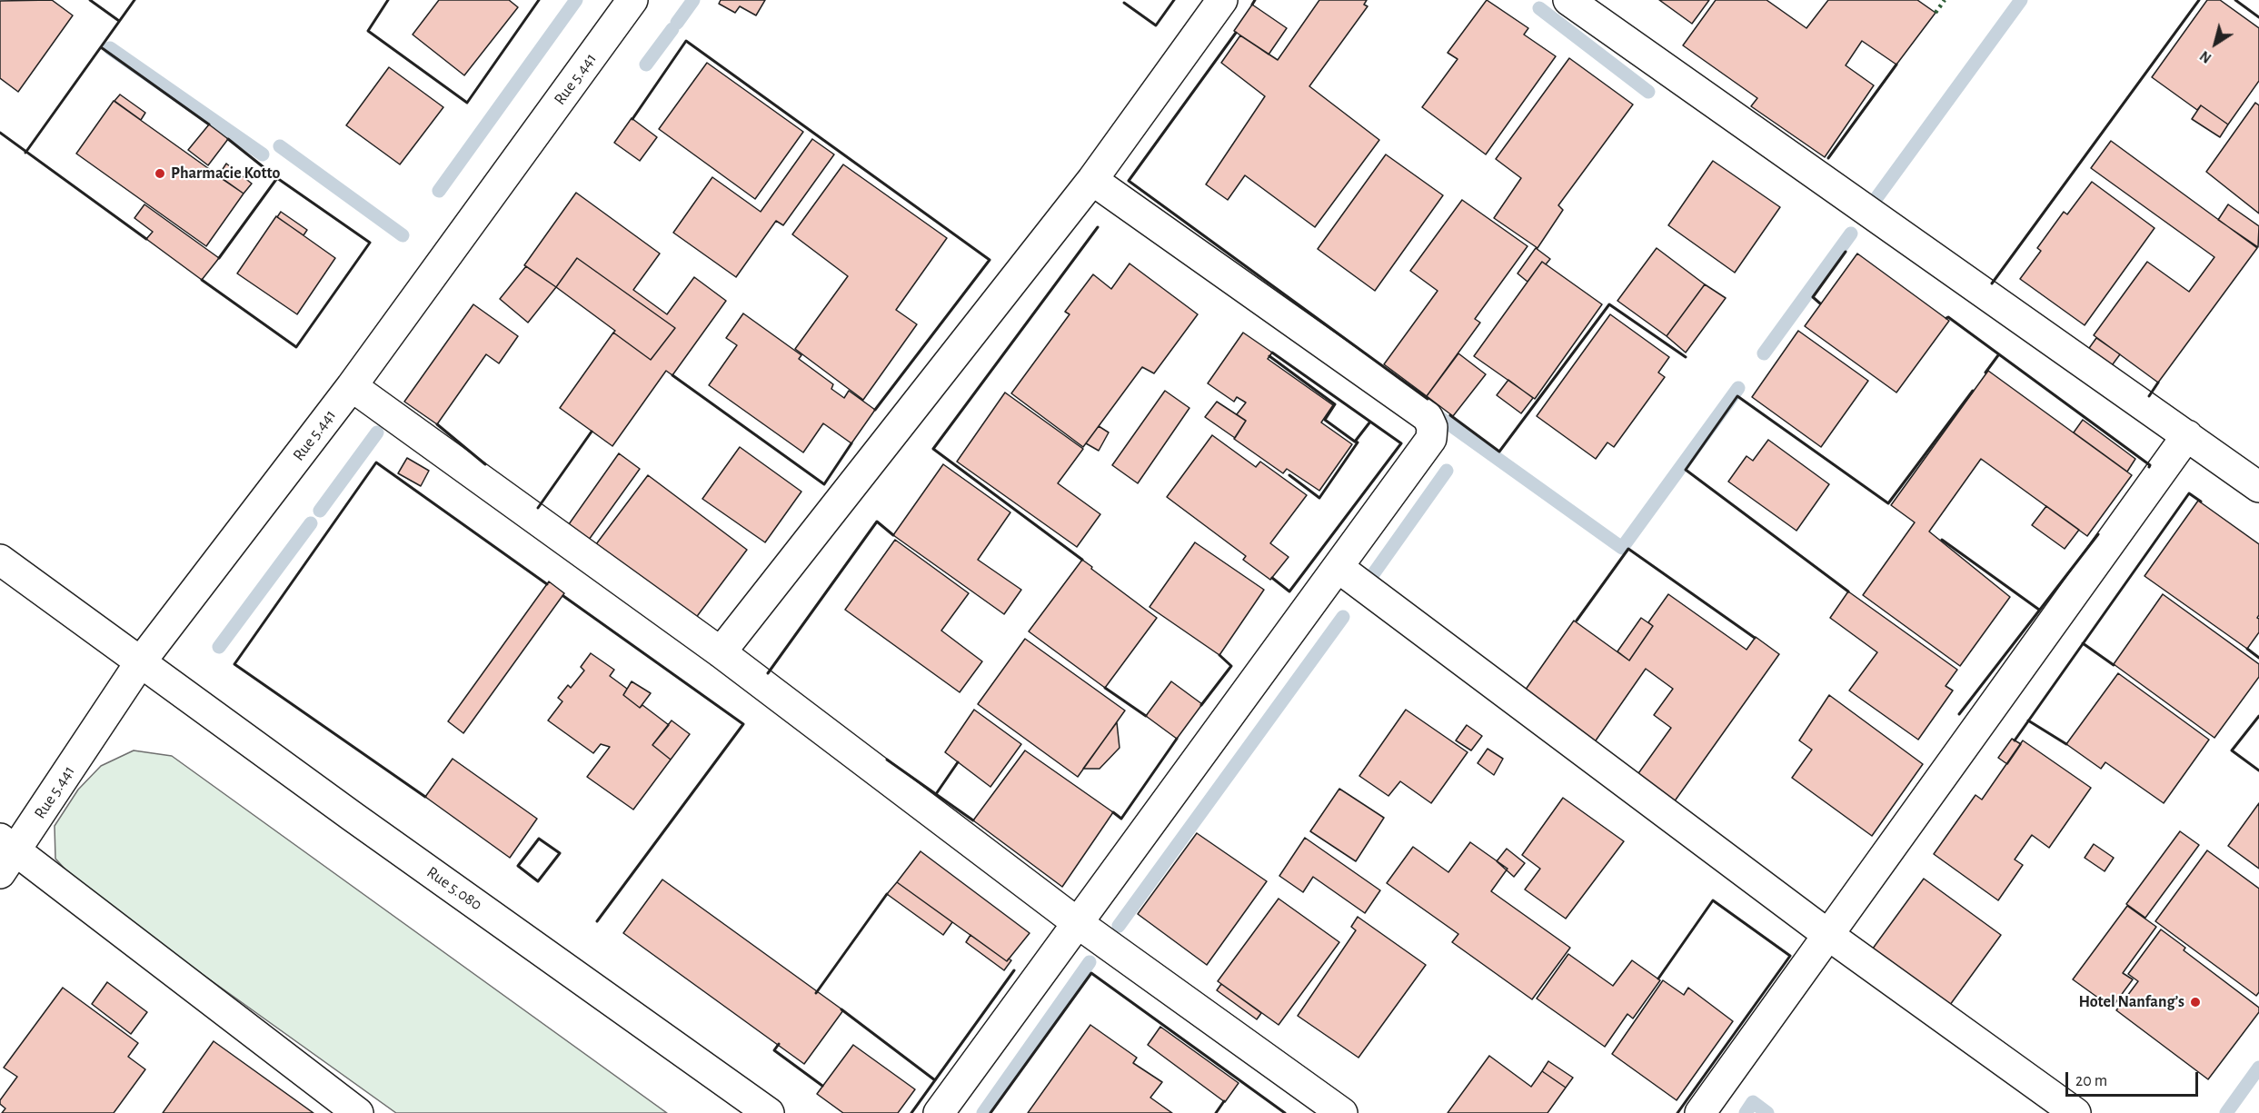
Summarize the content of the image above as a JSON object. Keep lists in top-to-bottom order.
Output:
{
  "streets": {
    "street": ["Rue 5.441", "Rue 5.080"]
  },
  "crossings": [
    ["Rue 5.441", "Rue 5.080"]
  ],
  "places": ["Pharmacie Kotto", "Hotel Nanfang’s"],
  "scale_bar": "20 m",
  "north": "bottom left"
}
